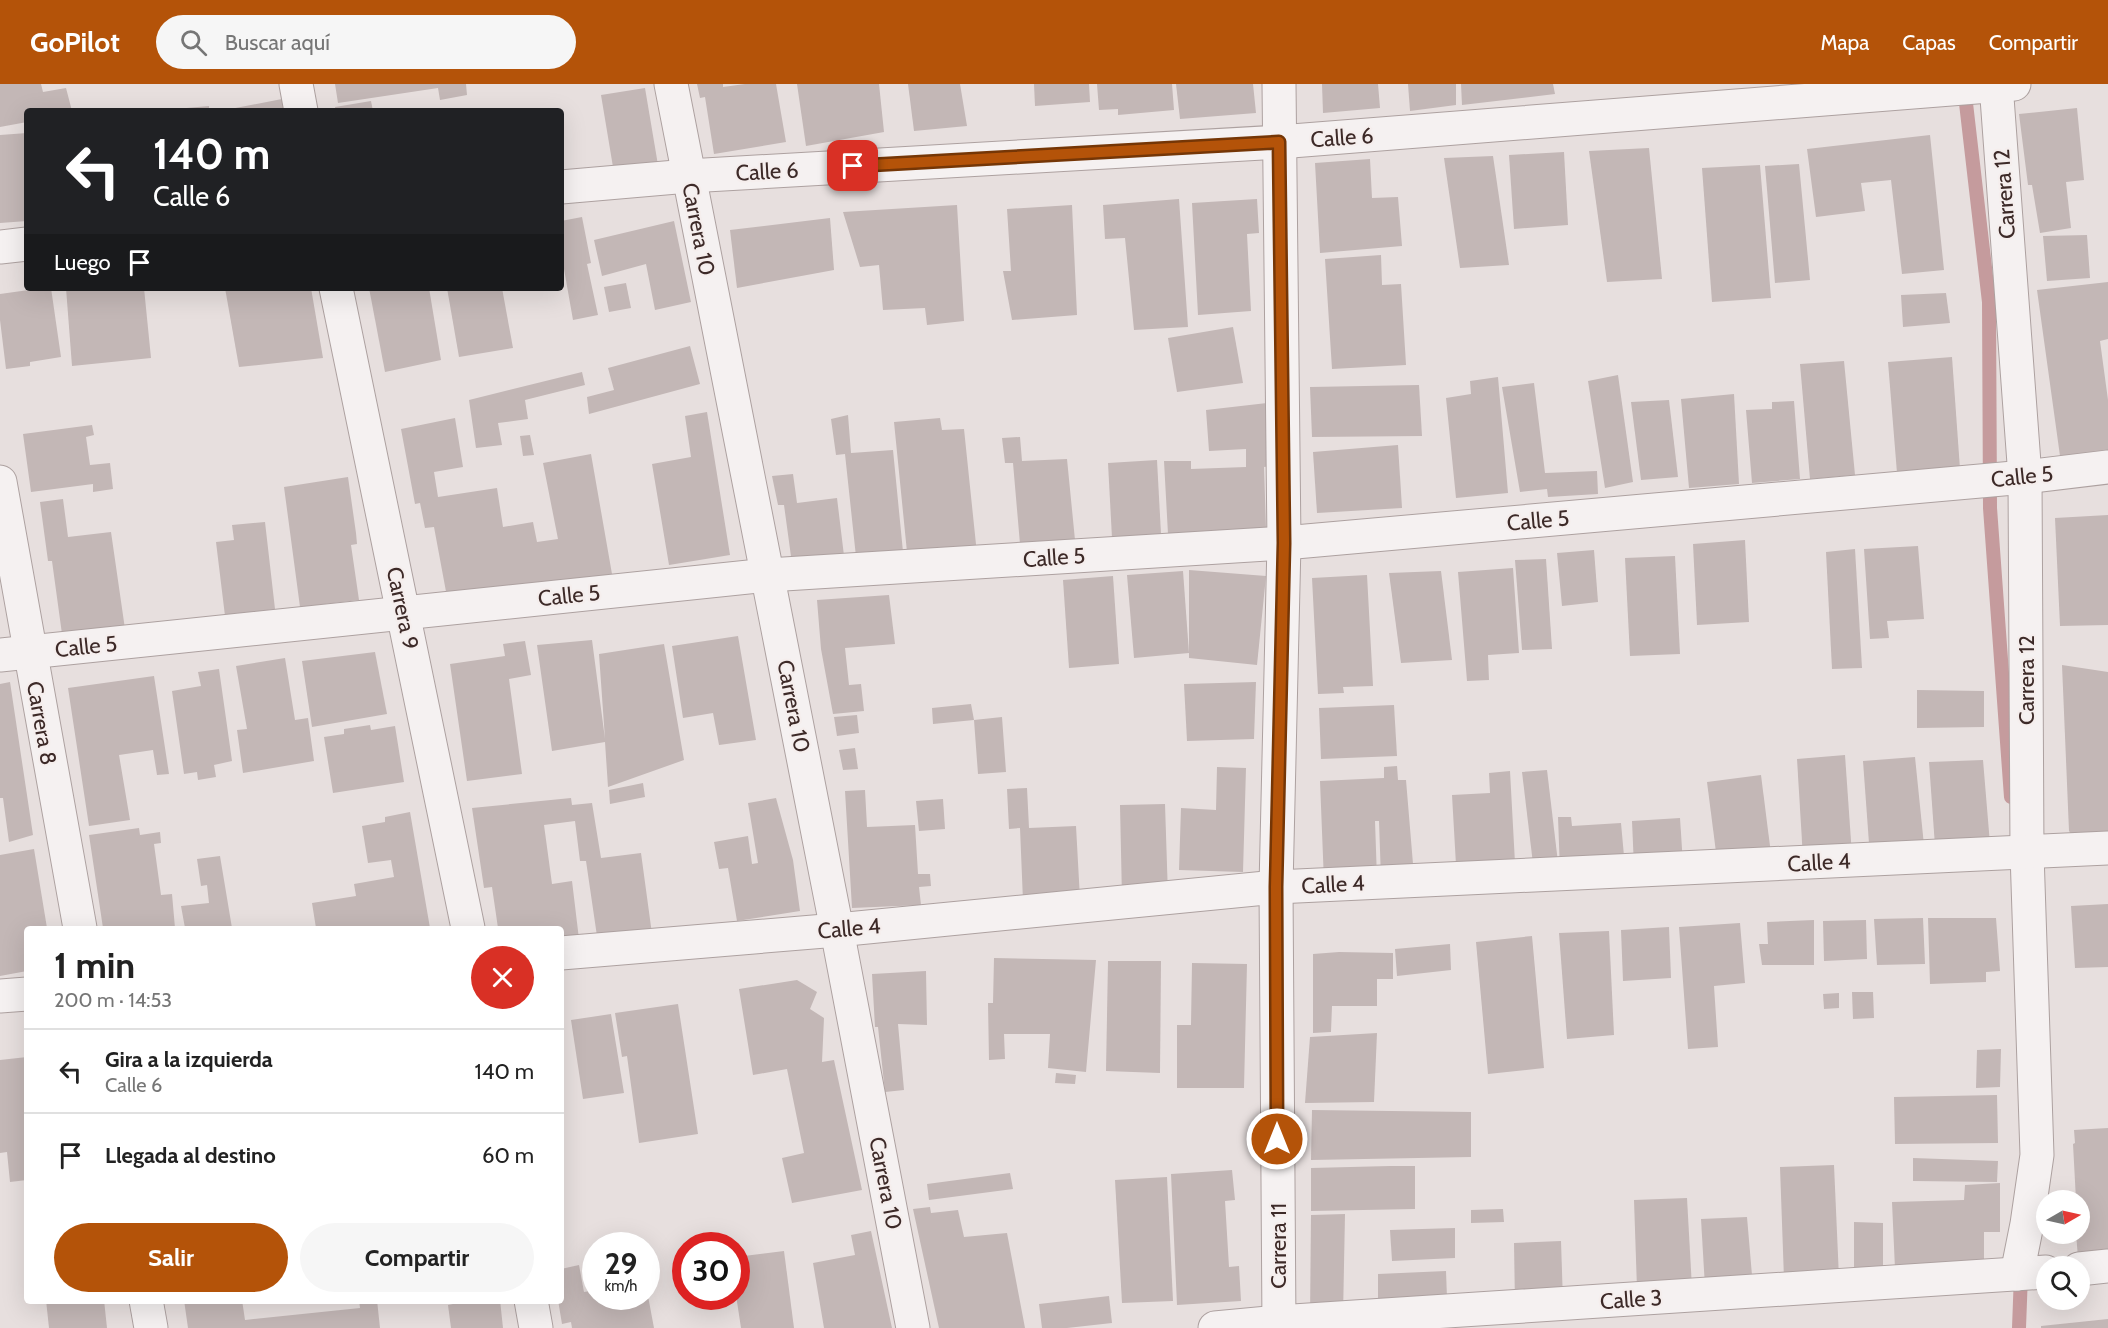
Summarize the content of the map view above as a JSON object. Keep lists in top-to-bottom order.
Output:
{
  "streets": {
    "street": [
      "Calle 6",
      "Carrera 12",
      "Carrera 10",
      "Calle 5",
      "Carrera 9",
      "Carrera 8",
      "Calle 4",
      "Carrera 11",
      "Calle 3"
    ]
  },
  "crossings": [
    ["Calle 6", "Carrera 12"],
    ["Calle 6", "Carrera 10"],
    ["Calle 6", "Carrera 11"],
    ["Carrera 12", "Calle 5"],
    ["Carrera 12", "Calle 4"],
    ["Carrera 12", "Calle 3"],
    ["Carrera 10", "Calle 5"],
    ["Carrera 10", "Calle 4"],
    ["Calle 5", "Carrera 9"],
    ["Calle 5", "Carrera 8"],
    ["Calle 5", "Carrera 11"],
    ["Calle 4", "Carrera 11"],
    ["Carrera 11", "Calle 3"]
  ],
  "north": "right",
  "page": {
    "header": "GoPilot",
    "search": "Buscar aquí",
    "nav": ["Mapa", "Capas", "Compartir"],
    "turn": ["140 m", "Calle 6"],
    "then": "Luego",
    "heading": ["1 min", "200 m · 14:53"],
    "list": [
      {
        "name": "Gira a la izquierda",
        "note": "Calle 6",
        "value": "140 m"
      },
      {
        "name": "Llegada al destino",
        "value": "60 m"
      }
    ],
    "buttons": ["Salir", "Compartir"],
    "speed": "29 km/h",
    "limit": "30"
  }
}
